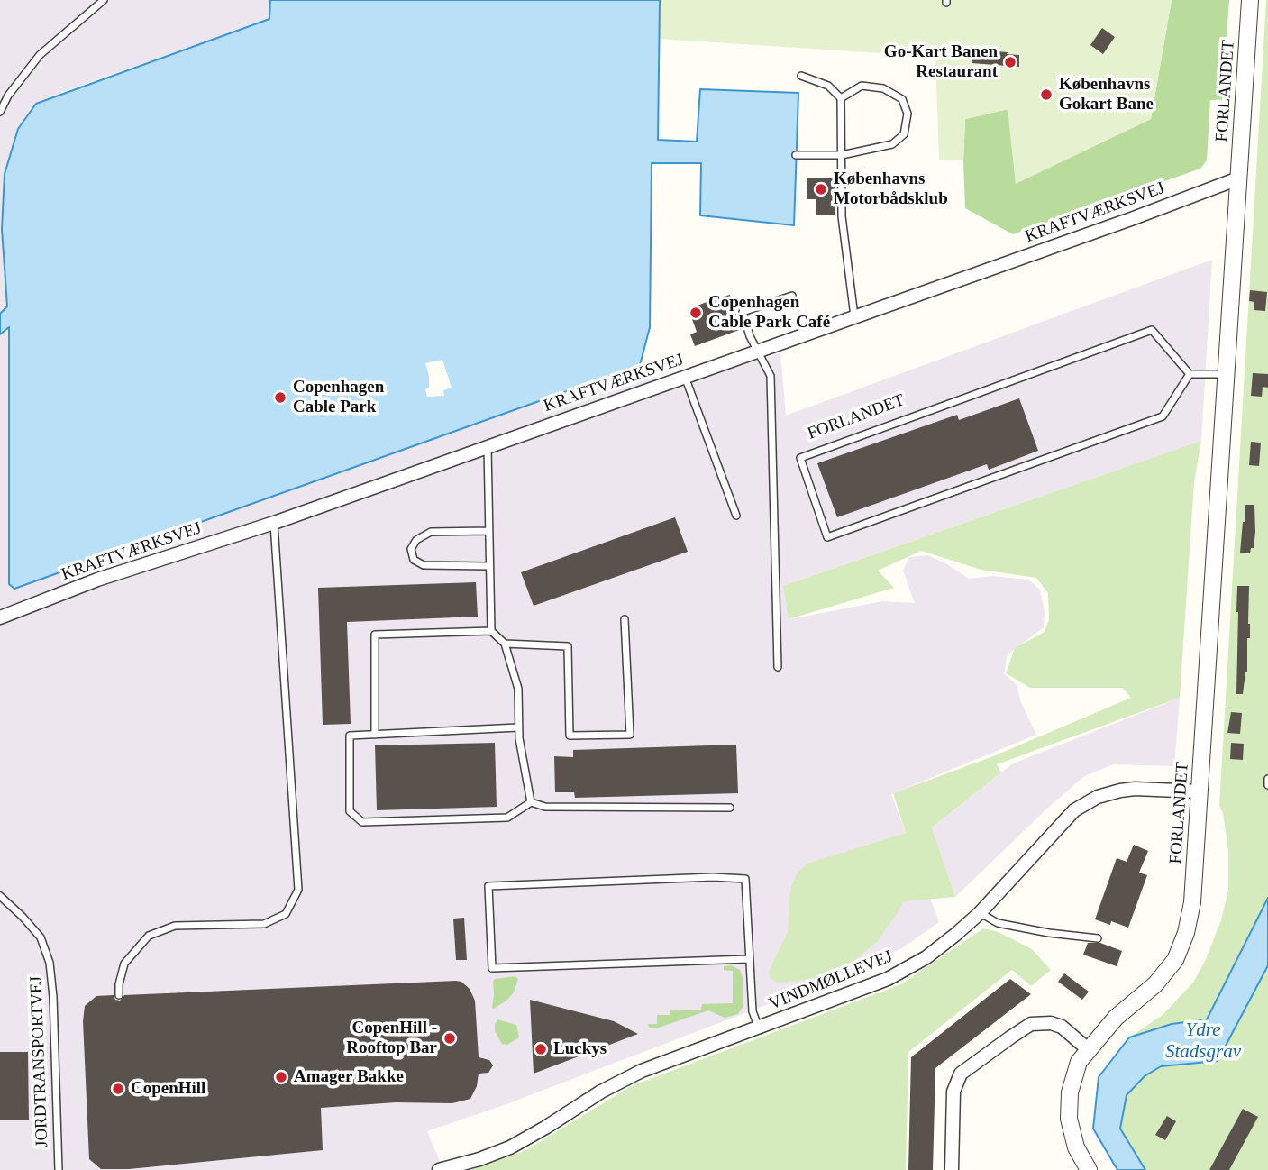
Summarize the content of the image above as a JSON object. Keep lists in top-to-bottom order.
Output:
{
  "streets": {
    "street": ["FORLANDET", "KRAFTVÆRKSVEJ", "VINDMØLLEVEJ"],
    "lane": ["JORDTRANSPORTVEJ"]
  },
  "crossings": [
    ["FORLANDET", "KRAFTVÆRKSVEJ"],
    ["FORLANDET", "VINDMØLLEVEJ"]
  ],
  "water": ["Ydre Stadsgrav"],
  "places": [
    "Go-Kart Banen Restaurant",
    "Københavns Gokart Bane",
    "Københavns Motorbådsklub",
    "Copenhagen Cable Park Café",
    "Copenhagen Cable Park",
    "CopenHill - Rooftop Bar",
    "Luckys",
    "Amager Bakke",
    "CopenHill"
  ]
}
